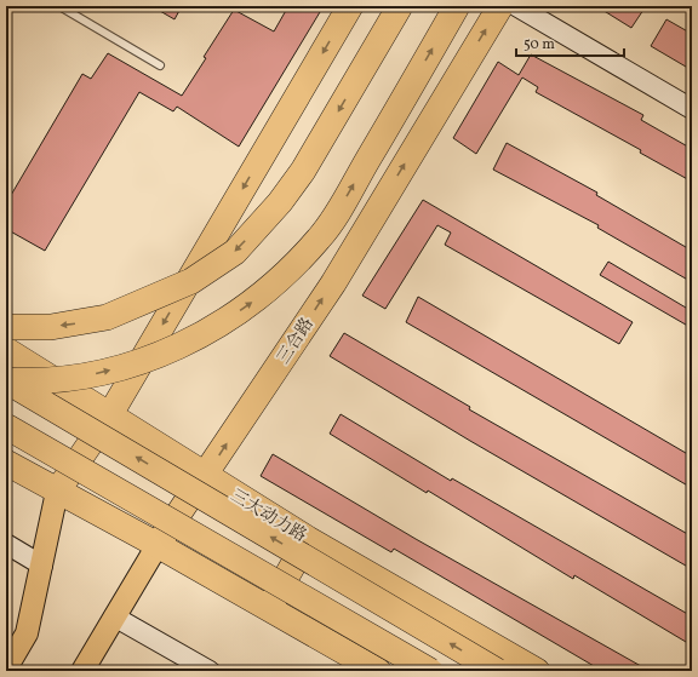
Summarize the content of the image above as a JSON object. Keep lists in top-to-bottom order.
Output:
{
  "streets": {
    "highway": ["三合路", "三大动力路"]
  },
  "crossings": [
    ["三合路", "三大动力路"]
  ],
  "scale_bar": "50 m"
}
